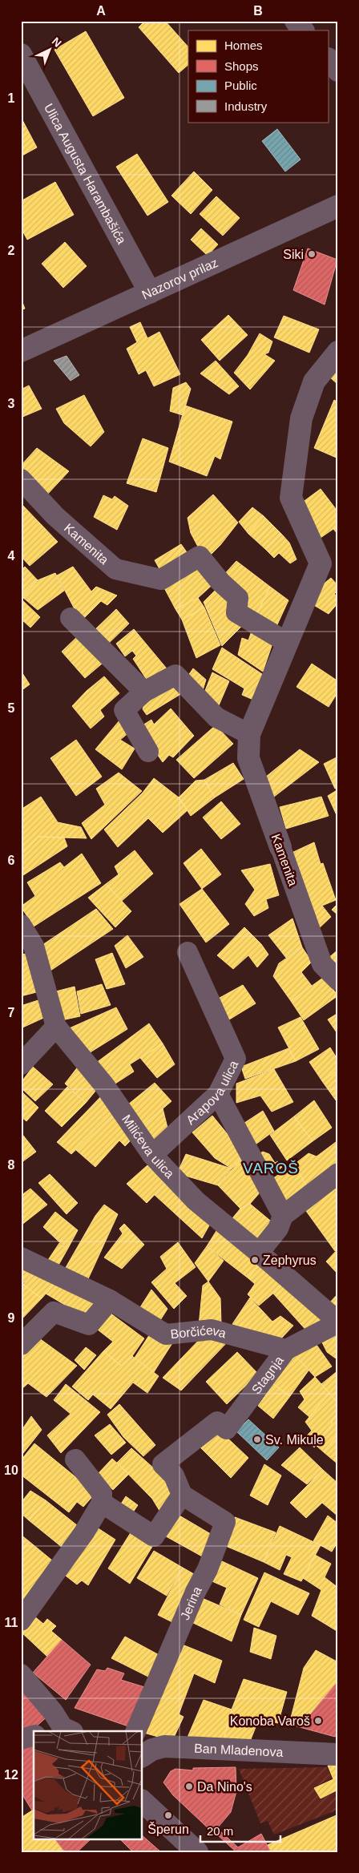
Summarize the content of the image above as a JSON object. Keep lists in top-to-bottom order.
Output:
{
  "streets": {
    "street": [
      "Ulica Augusta Harambašića",
      "Nazorov prilaz",
      "Kamenita",
      "Arapova ulica",
      "Milićeva ulica",
      "Borčićeva",
      "Stagnja",
      "Jerina",
      "Ban Mladenova"
    ]
  },
  "crossings": [
    ["Ulica Augusta Harambašića", "Nazorov prilaz"],
    ["Arapova ulica", "Milićeva ulica"],
    ["Borčićeva", "Stagnja"],
    ["Stagnja", "Jerina"]
  ],
  "districts": ["VAROŠ"],
  "places": [
    "Siki",
    "Zephyrus",
    "Sv. Mikule",
    "Konoba Varoš",
    "Da Nino's",
    "Šperun"
  ],
  "legend": [
    "Homes",
    "Shops",
    "Public",
    "Industry"
  ],
  "scale_bar": "20 m",
  "north": "top right",
  "grid": {
    "columns": ["A", "B"],
    "rows": [
      "1",
      "2",
      "3",
      "4",
      "5",
      "6",
      "7",
      "8",
      "9",
      "10",
      "11",
      "12"
    ]
  }
}
